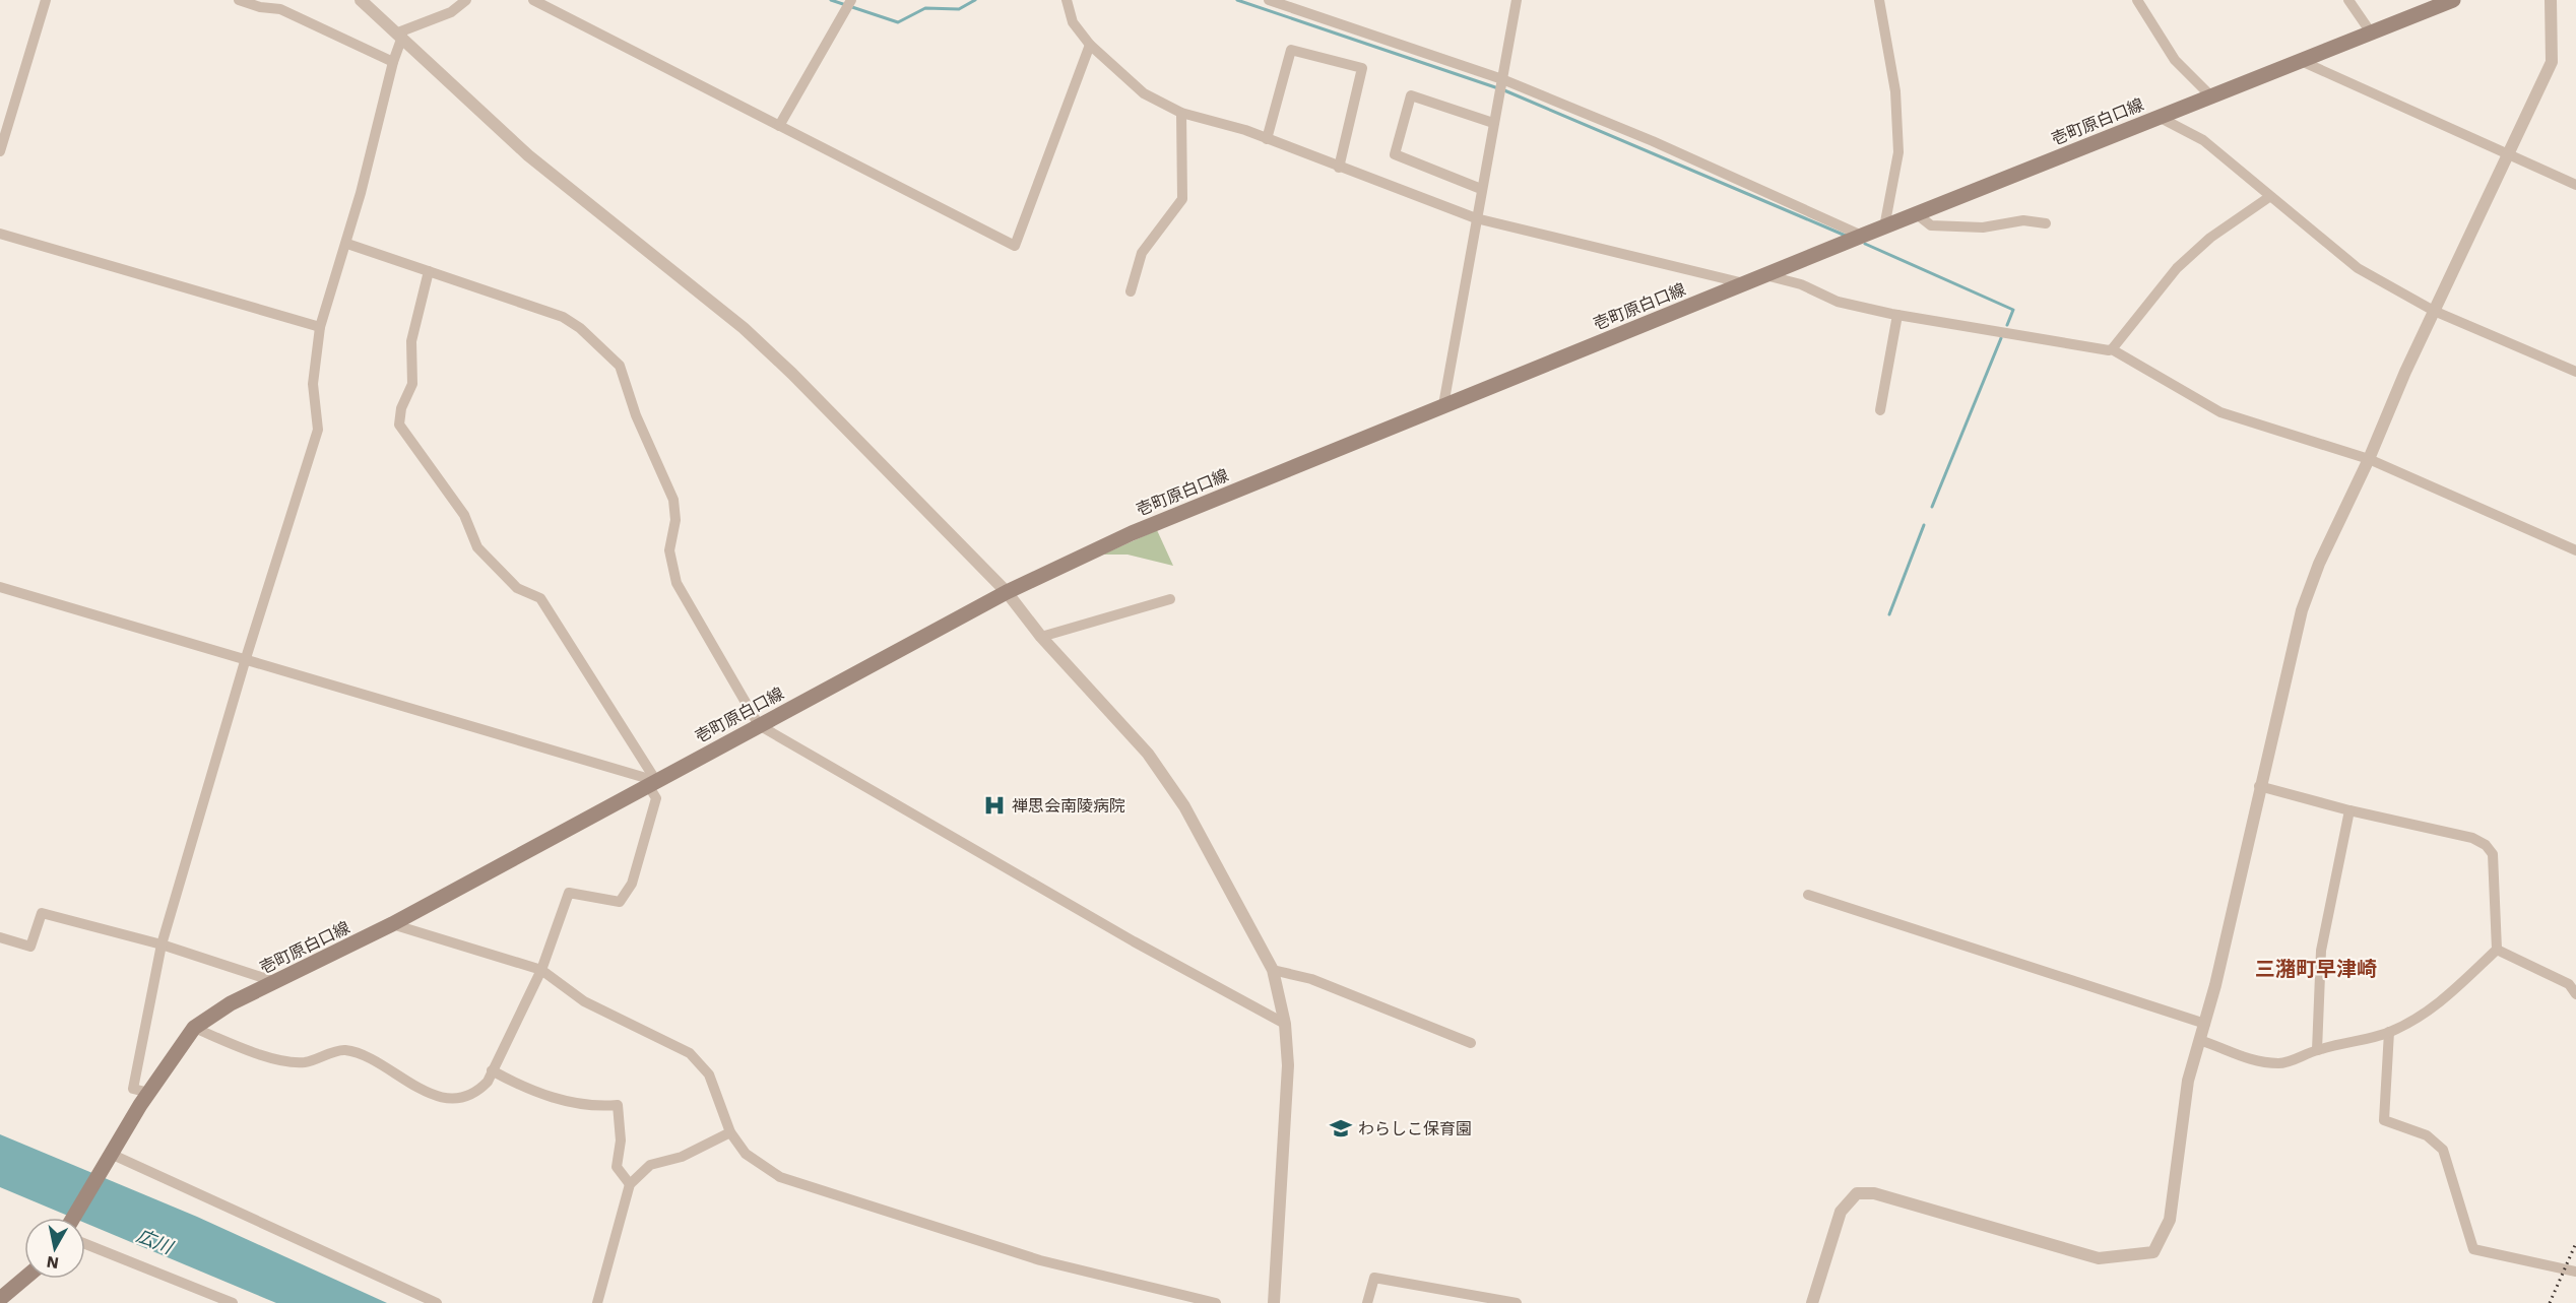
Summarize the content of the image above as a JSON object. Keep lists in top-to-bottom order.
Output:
{
  "streets": {
    "main road": ["壱町原白口線"]
  },
  "districts": ["三潴町早津崎"],
  "water": ["広川"],
  "places": {
    "hospital": ["禅思会南陵病院"],
    "school or university": ["わらしこ保育園"]
  },
  "north": "bottom"
}
